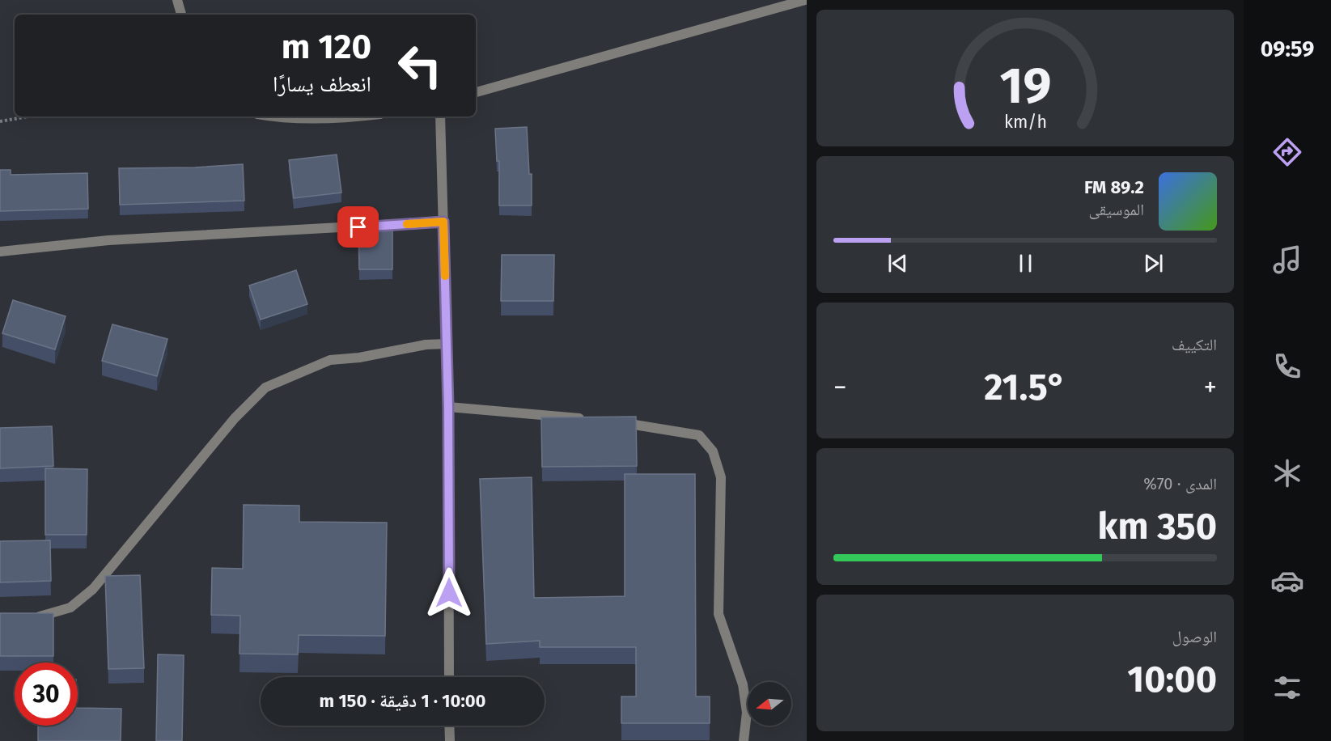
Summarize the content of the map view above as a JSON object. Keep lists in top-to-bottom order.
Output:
{
  "north": "left",
  "page": {
    "tabs": "09:59",
    "turn": ["120 m", "انعطف يسارًا"],
    "song": ["89.2 FM", "الموسيقى"],
    "tile": [
      "التكييف",
      ["المدى · 70%", "350 km"],
      ["الوصول", "10:00"]
    ],
    "heat": ["−", "21.5°", "+"],
    "limit": "30",
    "trip": "10:00 · 1 دقيقة · 150 m",
    "gauge": ["19", "km/h"]
  }
}
